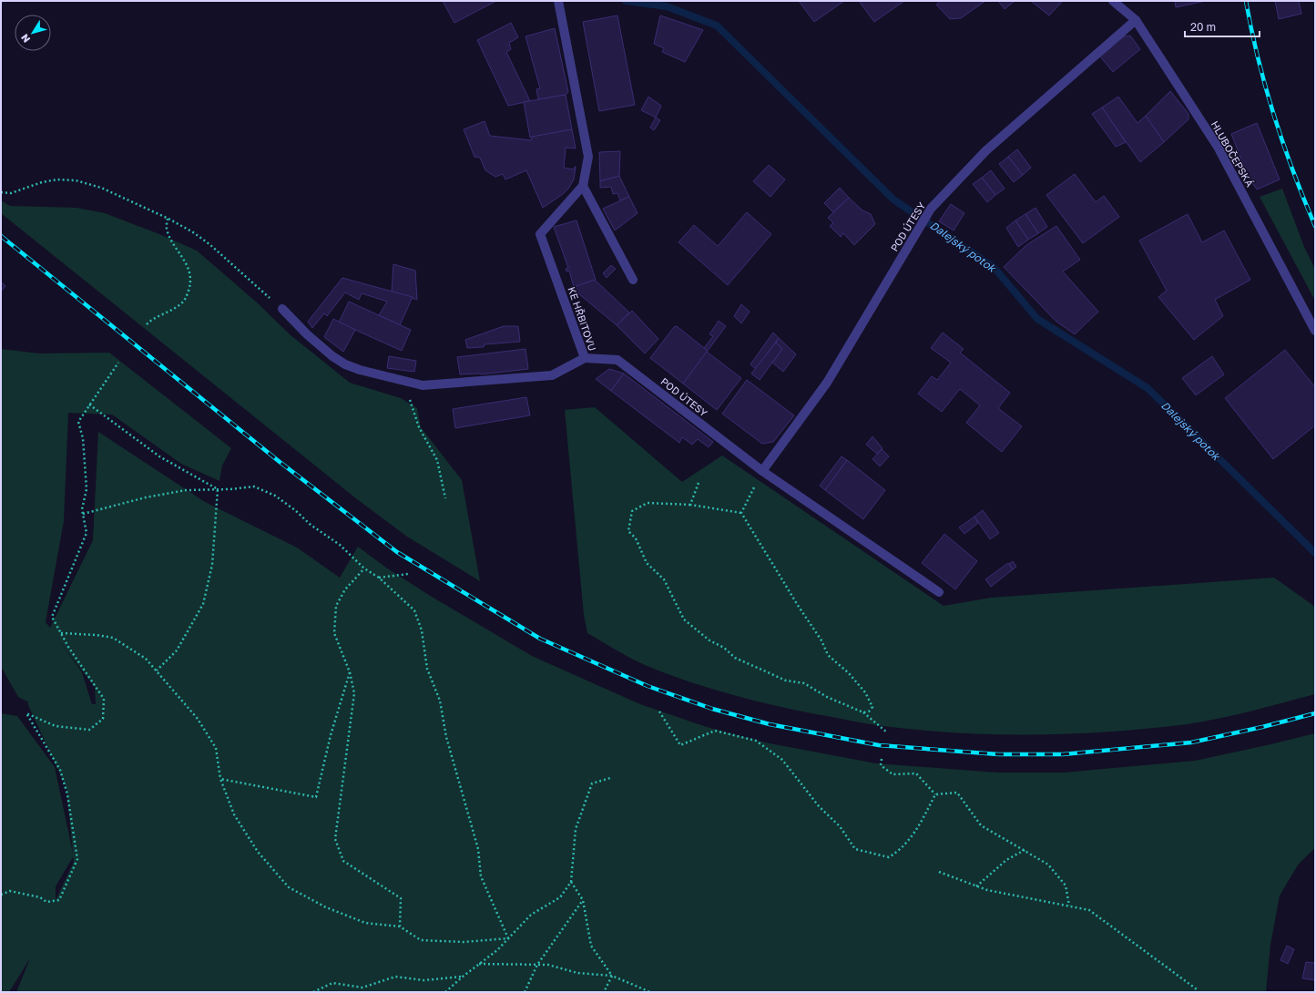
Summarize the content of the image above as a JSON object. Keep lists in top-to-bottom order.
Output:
{
  "streets": {
    "street": ["HLUBOČEPSKÁ", "POD ÚTESY", "KE HŘBITOVU"]
  },
  "crossings": [
    ["HLUBOČEPSKÁ", "POD ÚTESY"],
    ["POD ÚTESY", "KE HŘBITOVU"]
  ],
  "water": ["Dalejský potok"],
  "scale_bar": "20 m",
  "north": "bottom left"
}
